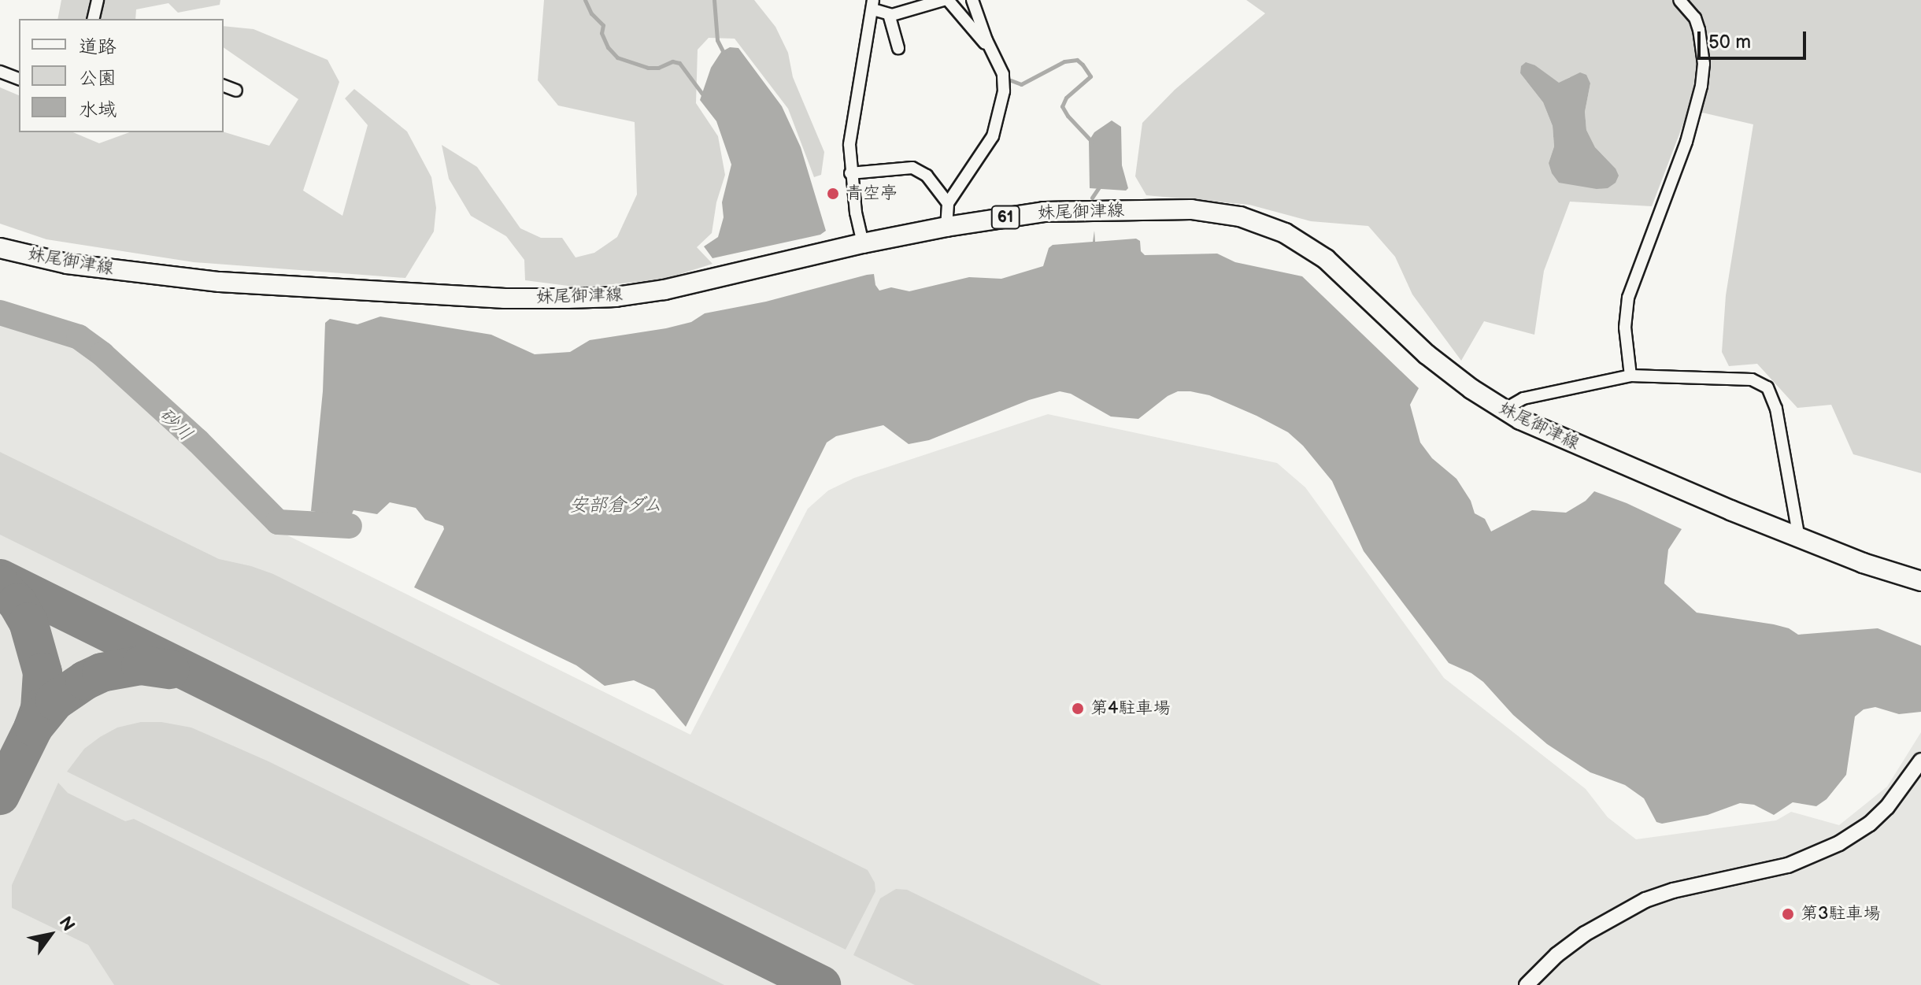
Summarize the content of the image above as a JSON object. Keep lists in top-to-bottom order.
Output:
{
  "streets": {
    "main road": ["妹尾御津線", "61"]
  },
  "water": ["砂川", "安部倉ダム"],
  "places": ["青空亭", "第4駐車場", "第3駐車場"],
  "legend": ["道路", "公園", "水域"],
  "scale_bar": "50 m",
  "north": "top right"
}
